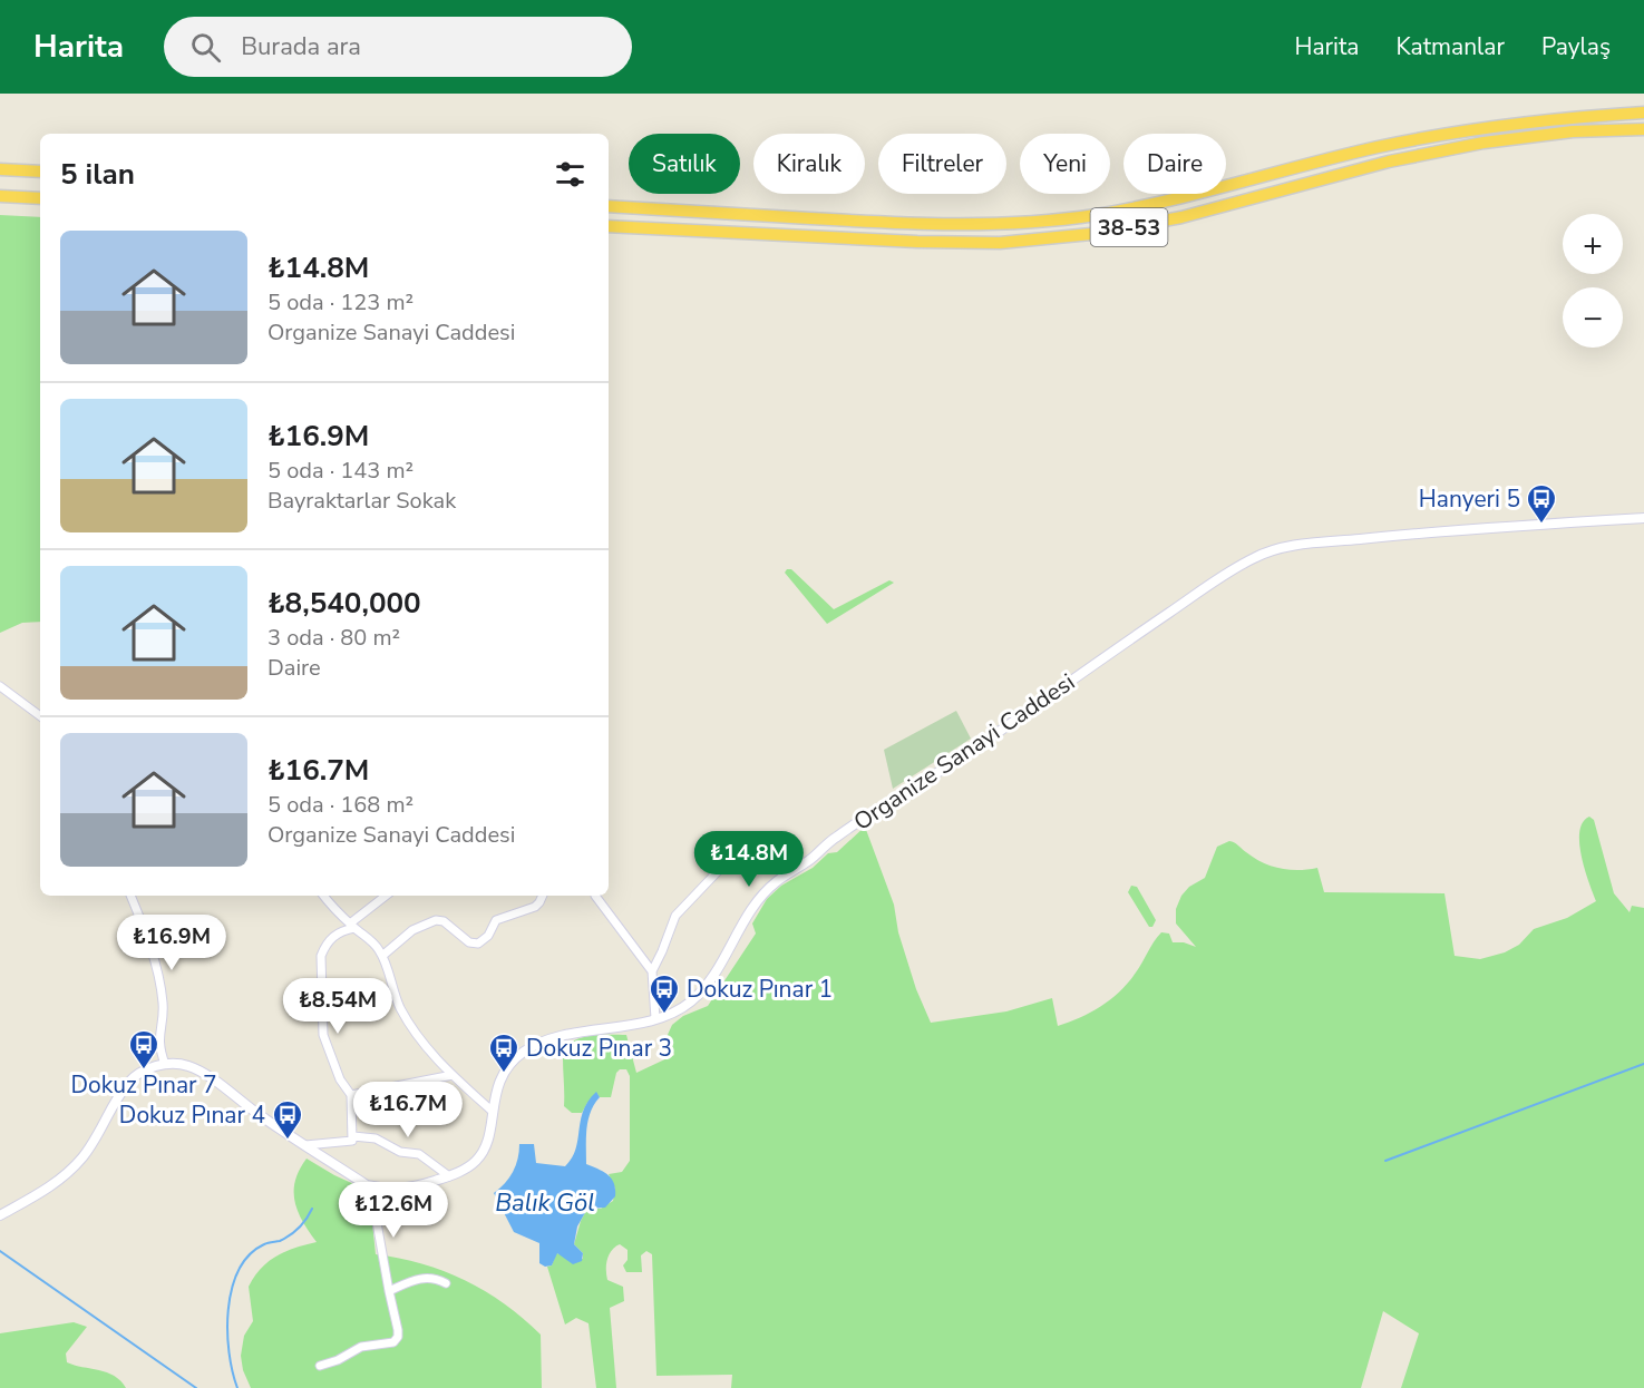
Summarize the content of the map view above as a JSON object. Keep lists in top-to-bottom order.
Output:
{
  "streets": {
    "highway": ["38-53"],
    "street": ["Organize Sanayi Caddesi"]
  },
  "water": ["Balık Göl"],
  "places": {
    "bus stop": [
      "Hanyeri 5",
      "Dokuz Pınar 1",
      "Dokuz Pınar 7",
      "Dokuz Pınar 3",
      "Dokuz Pınar 4"
    ]
  },
  "page": {
    "header": "Harita",
    "search": "Burada ara",
    "nav": ["Harita", "Katmanlar", "Paylaş"],
    "chip": [
      "Satılık",
      "Kiralık",
      "Filtreler",
      "Yeni",
      "Daire"
    ],
    "heading": "5 ilan",
    "map_buttons": ["+", "−"],
    "list": [
      {
        "name": "₺14.8M",
        "note": "5 oda · 123 m² · Organize Sanayi Caddesi"
      },
      {
        "name": "₺16.9M",
        "note": "5 oda · 143 m² · Bayraktarlar Sokak"
      },
      {
        "name": "₺8,540,000",
        "note": "3 oda · 80 m² · Daire"
      },
      {
        "name": "₺16.7M",
        "note": "5 oda · 168 m² · Organize Sanayi Caddesi"
      }
    ],
    "price": [
      "₺14.8M",
      "₺16.9M",
      "₺8.54M",
      "₺16.7M",
      "₺12.6M"
    ]
  }
}
